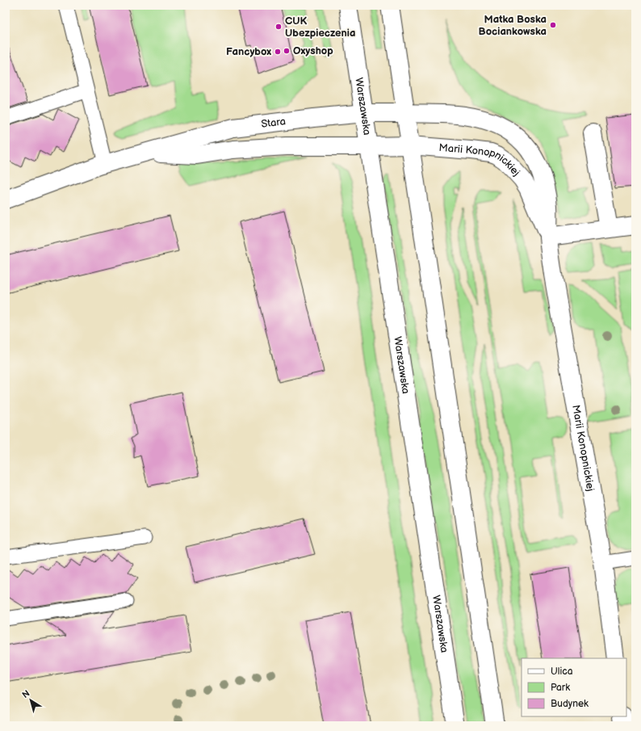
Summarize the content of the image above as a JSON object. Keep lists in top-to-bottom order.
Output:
{
  "streets": {
    "street": ["Warszawska", "Stara", "Marii Konopnickiej"]
  },
  "crossings": [
    ["Warszawska", "Stara"],
    ["Warszawska", "Marii Konopnickiej"],
    ["Stara", "Marii Konopnickiej"]
  ],
  "places": [
    "Matka Boska Bociankowska",
    "CUK Ubezpieczenia",
    "Oxyshop",
    "Fancybox"
  ],
  "legend": ["Ulica", "Park", "Budynek"],
  "north": "top left"
}
